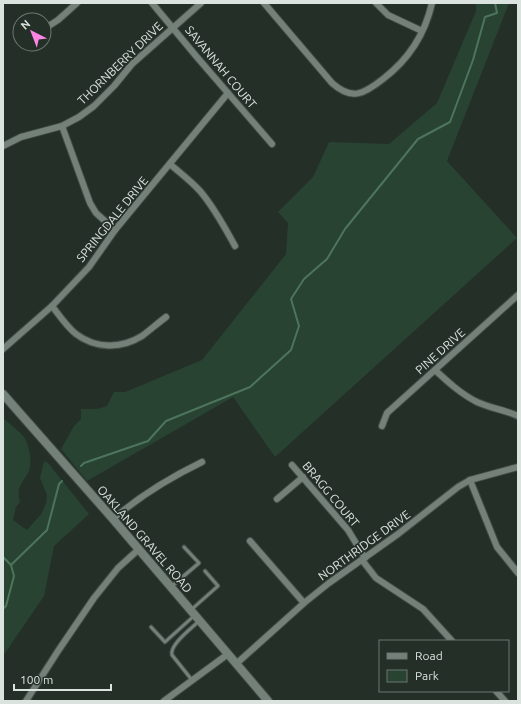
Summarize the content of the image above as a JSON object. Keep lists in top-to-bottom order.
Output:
{
  "streets": {
    "street": [
      "THORNBERRY DRIVE",
      "SAVANNAH COURT",
      "SPRINGDALE DRIVE",
      "PINE DRIVE",
      "BRAGG COURT",
      "OAKLAND GRAVEL ROAD",
      "NORTHRIDGE DRIVE"
    ]
  },
  "crossings": [
    ["THORNBERRY DRIVE", "SAVANNAH COURT"],
    ["SAVANNAH COURT", "SPRINGDALE DRIVE"],
    ["BRAGG COURT", "NORTHRIDGE DRIVE"],
    ["OAKLAND GRAVEL ROAD", "NORTHRIDGE DRIVE"]
  ],
  "legend": ["Road", "Park"],
  "scale_bar": "100 m",
  "north": "top left"
}
